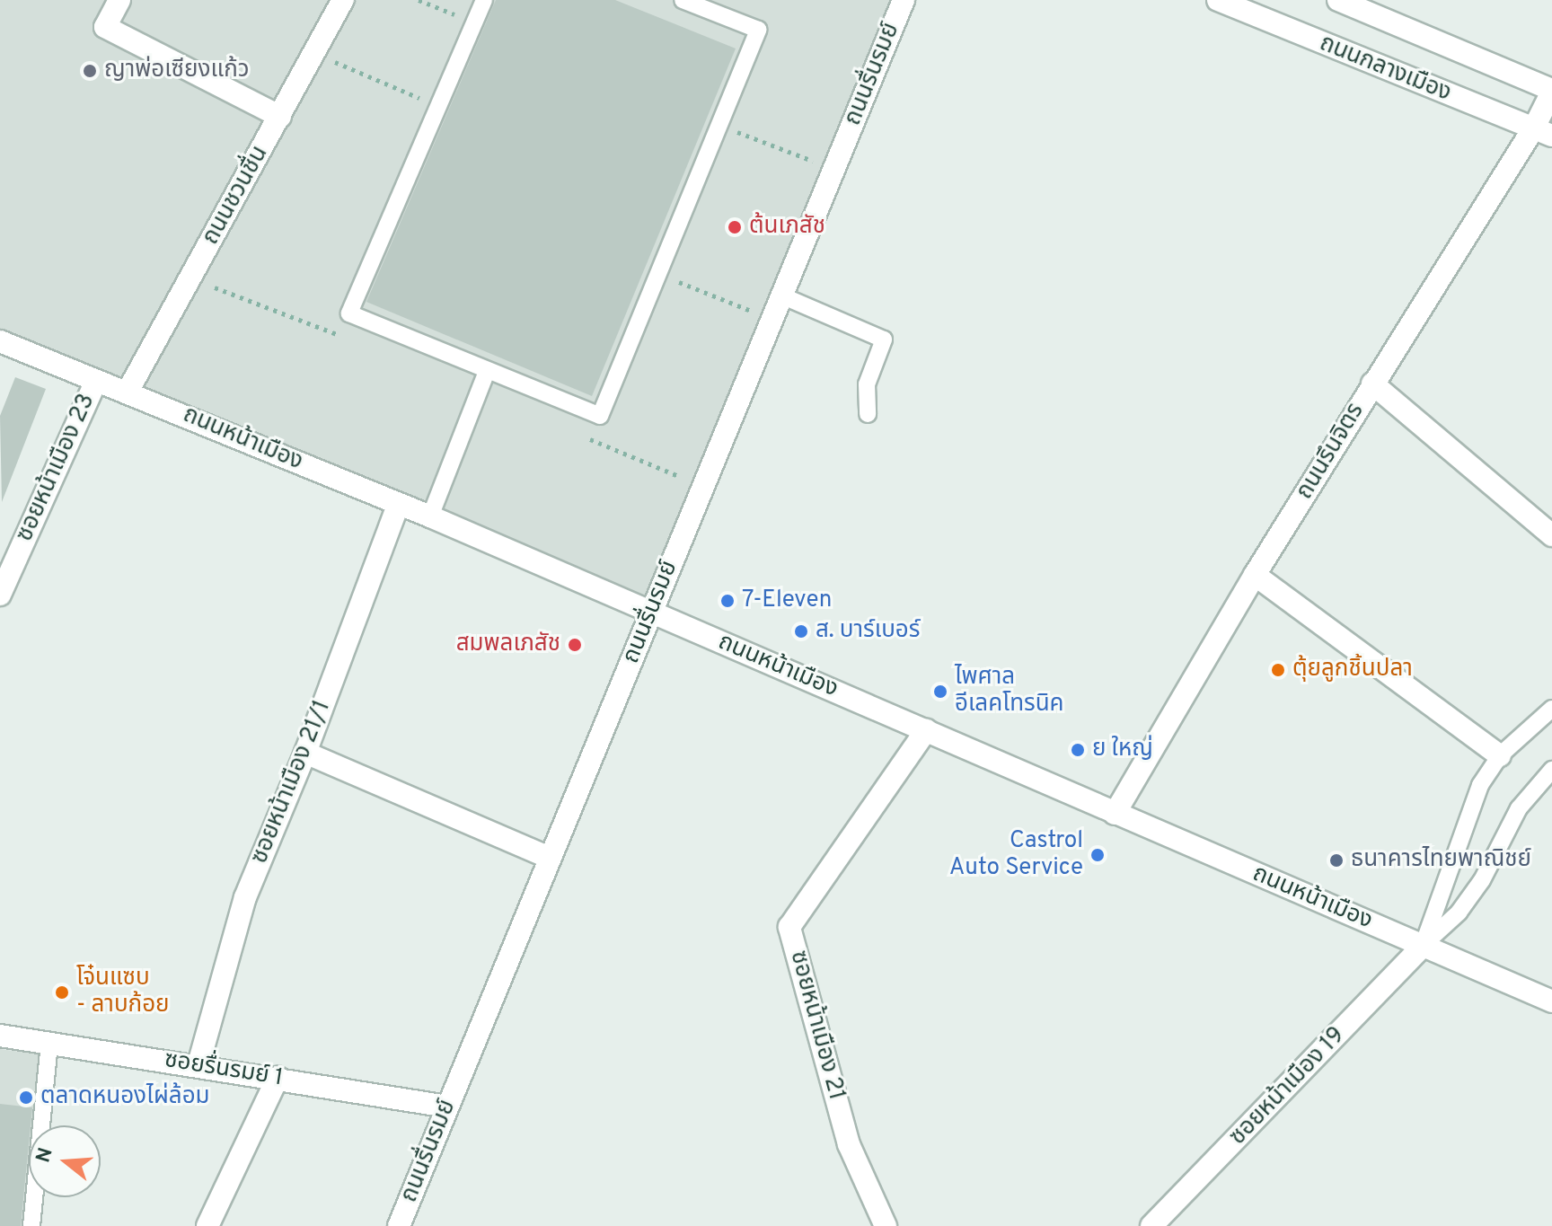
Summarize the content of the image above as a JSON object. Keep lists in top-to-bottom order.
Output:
{
  "streets": {
    "street": [
      "ถนนกลางเมือง",
      "ถนนรื่นรมย์",
      "ถนนชวนชื่น",
      "ถนนหน้าเมือง",
      "ถนนรึนจิตร",
      "ซอยหน้าเมือง 23",
      "ซอยหน้าเมือง 21/1",
      "ซอยหน้าเมือง 21",
      "ซอยรื่นรมย์ 1",
      "ซอยหน้าเมือง 19"
    ]
  },
  "crossings": [
    ["ถนนกลางเมือง", "ถนนรึนจิตร"],
    ["ถนนรื่นรมย์", "ถนนหน้าเมือง"],
    ["ถนนรื่นรมย์", "ซอยรื่นรมย์ 1"],
    ["ถนนชวนชื่น", "ถนนหน้าเมือง"],
    ["ถนนหน้าเมือง", "ถนนรึนจิตร"],
    ["ถนนหน้าเมือง", "ซอยหน้าเมือง 23"],
    ["ถนนหน้าเมือง", "ซอยหน้าเมือง 21/1"],
    ["ถนนหน้าเมือง", "ซอยหน้าเมือง 21"],
    ["ถนนหน้าเมือง", "ซอยหน้าเมือง 19"],
    ["ซอยหน้าเมือง 21/1", "ซอยรื่นรมย์ 1"]
  ],
  "places": [
    "ญาพ่อเซียงแก้ว",
    "ต้นเภสัช",
    "7-Eleven",
    "ส. บาร์เบอร์",
    "สมพลเภสัช",
    "ตุ้ยลูกชิ้นปลา",
    "ไพศาล อีเลคโทรนิค",
    "ย ใหญ่",
    "Castrol Auto Service",
    "ธนาคารไทยพาณิชย์",
    "โจ๋นแซบ - ลาบก้อย",
    "ตลาดหนองไผ่ล้อม"
  ],
  "north": "left"
}
